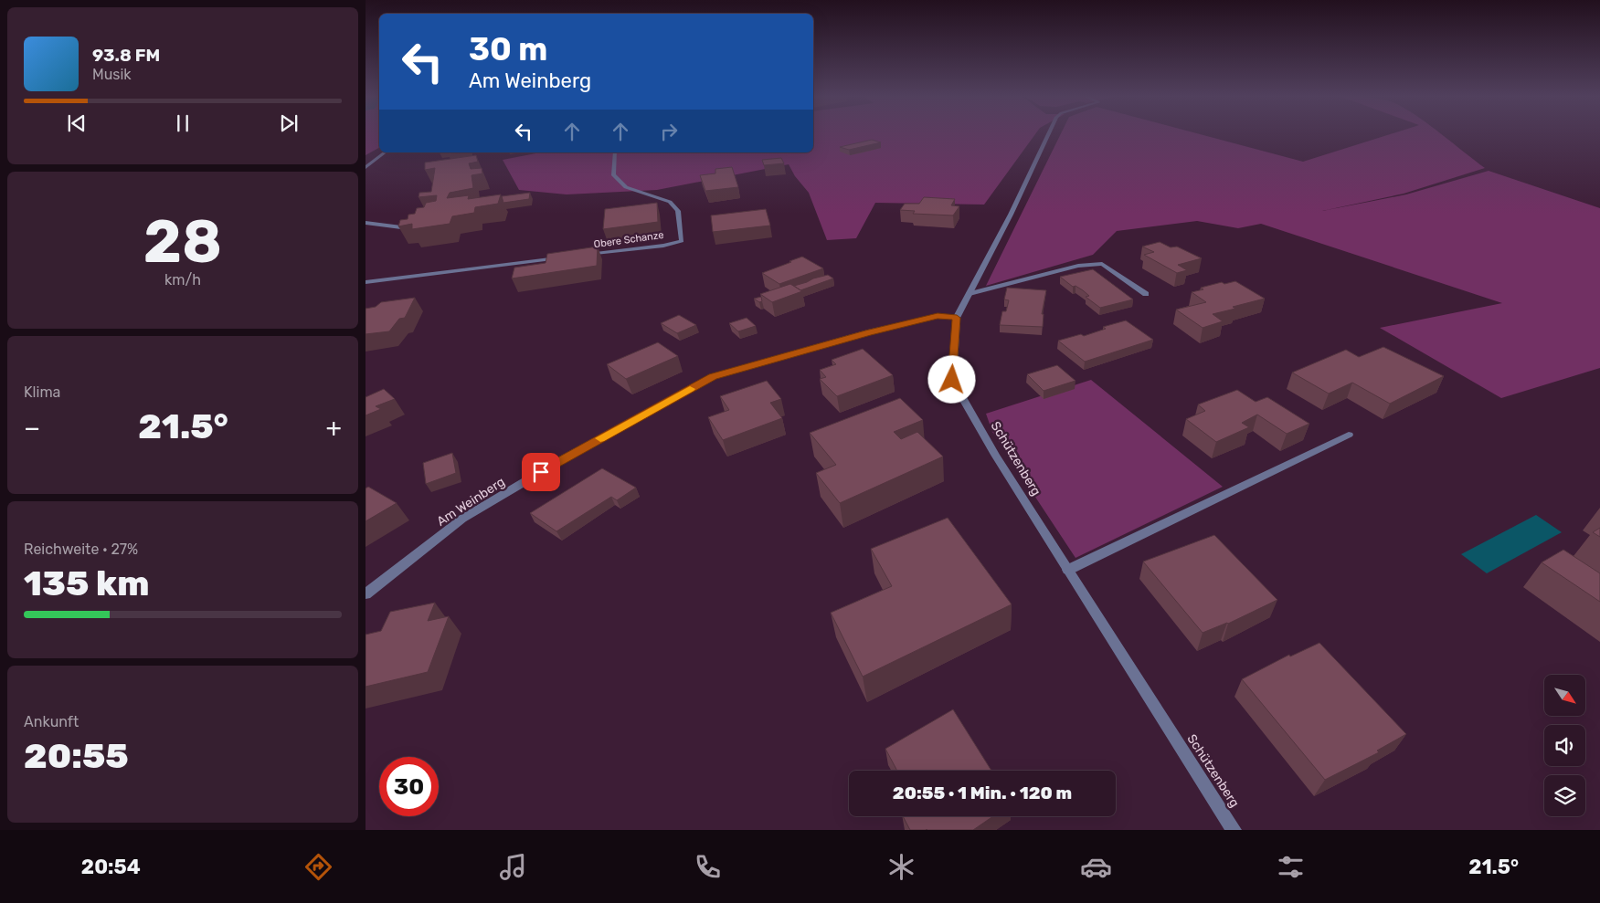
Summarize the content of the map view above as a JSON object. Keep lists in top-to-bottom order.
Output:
{
  "streets": {
    "street": ["Obere Schanze", "Schützenberg", "Am Weinberg"]
  },
  "crossings": [
    ["Schützenberg", "Am Weinberg"]
  ],
  "north": "bottom right",
  "page": {
    "turn": ["30 m", "Am Weinberg"],
    "song": ["93.8 FM", "Musik"],
    "tile": [
      ["28", "km/h"],
      "Klima",
      ["Reichweite · 27%", "135 km"],
      ["Ankunft", "20:55"]
    ],
    "heat": ["−", "21.5°", "+"],
    "limit": "30",
    "trip": "20:55 · 1 Min. · 120 m",
    "tabs": ["20:54", "21.5°"]
  }
}
